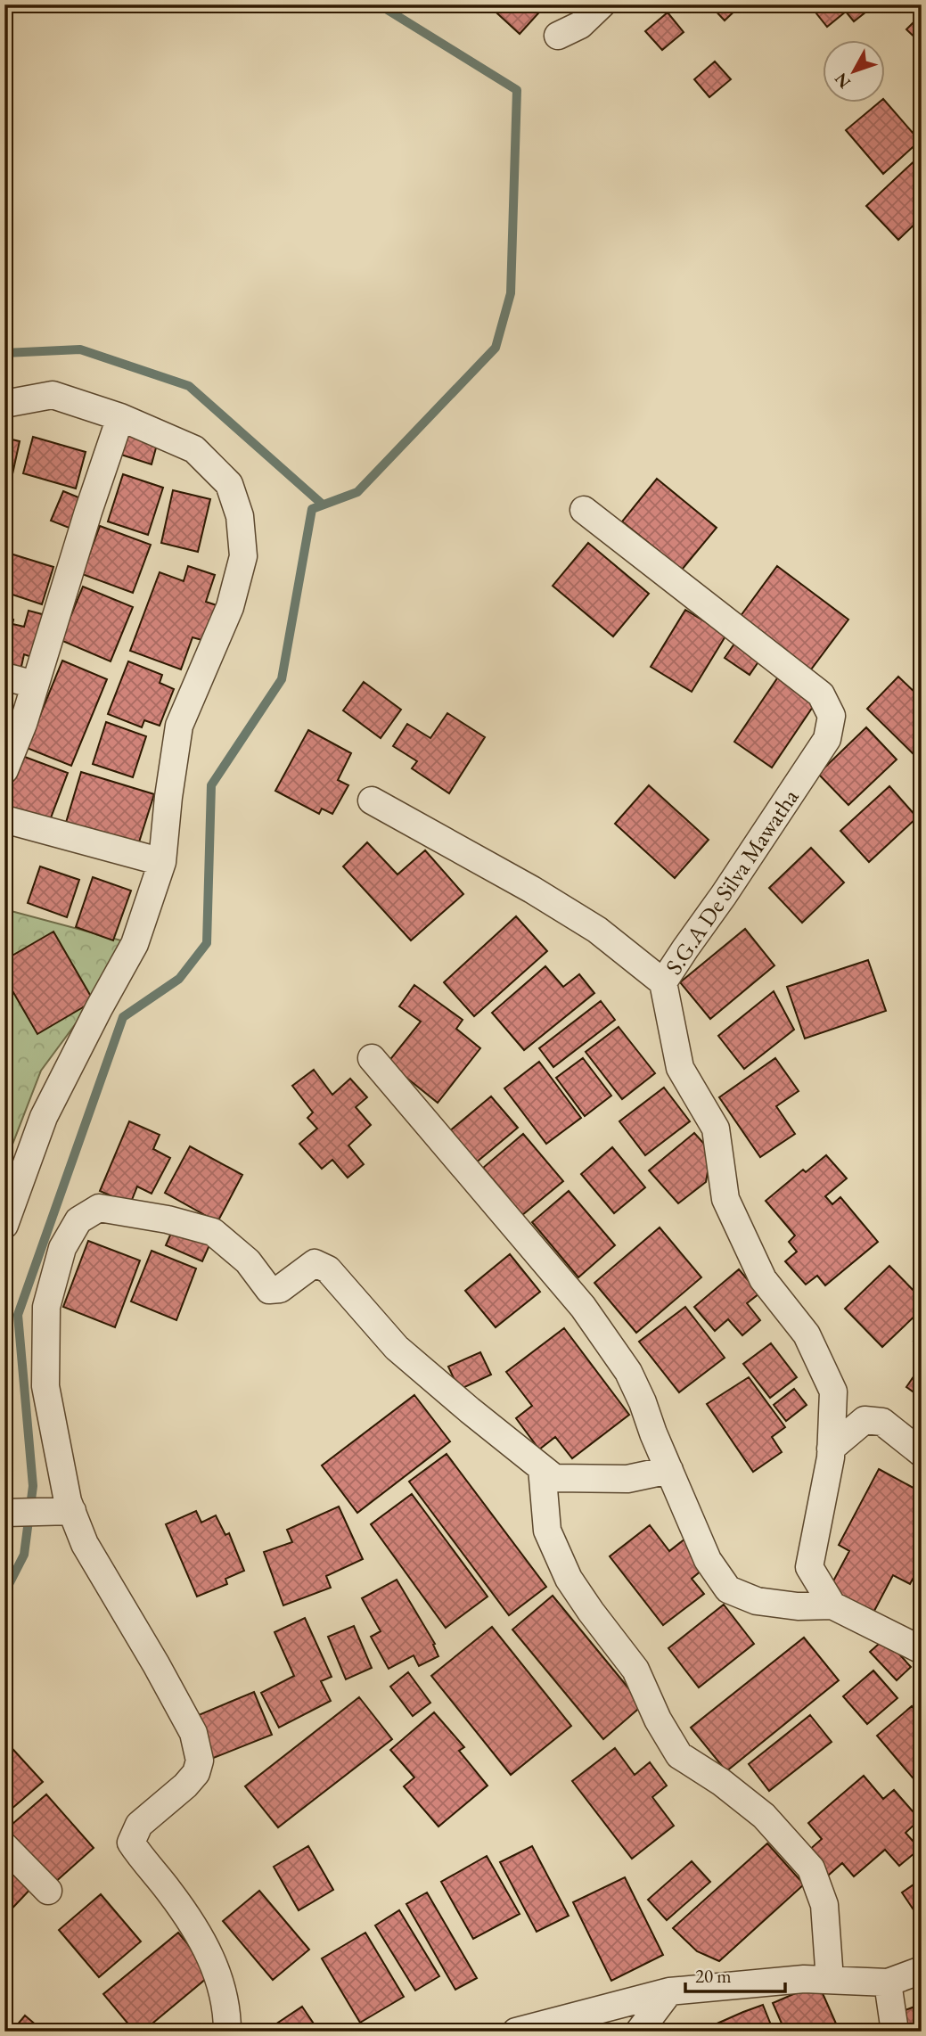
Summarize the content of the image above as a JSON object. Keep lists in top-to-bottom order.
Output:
{
  "streets": {
    "street": ["S.G.A De Silva Mawatha"]
  },
  "scale_bar": "20 m",
  "north": "bottom left"
}
